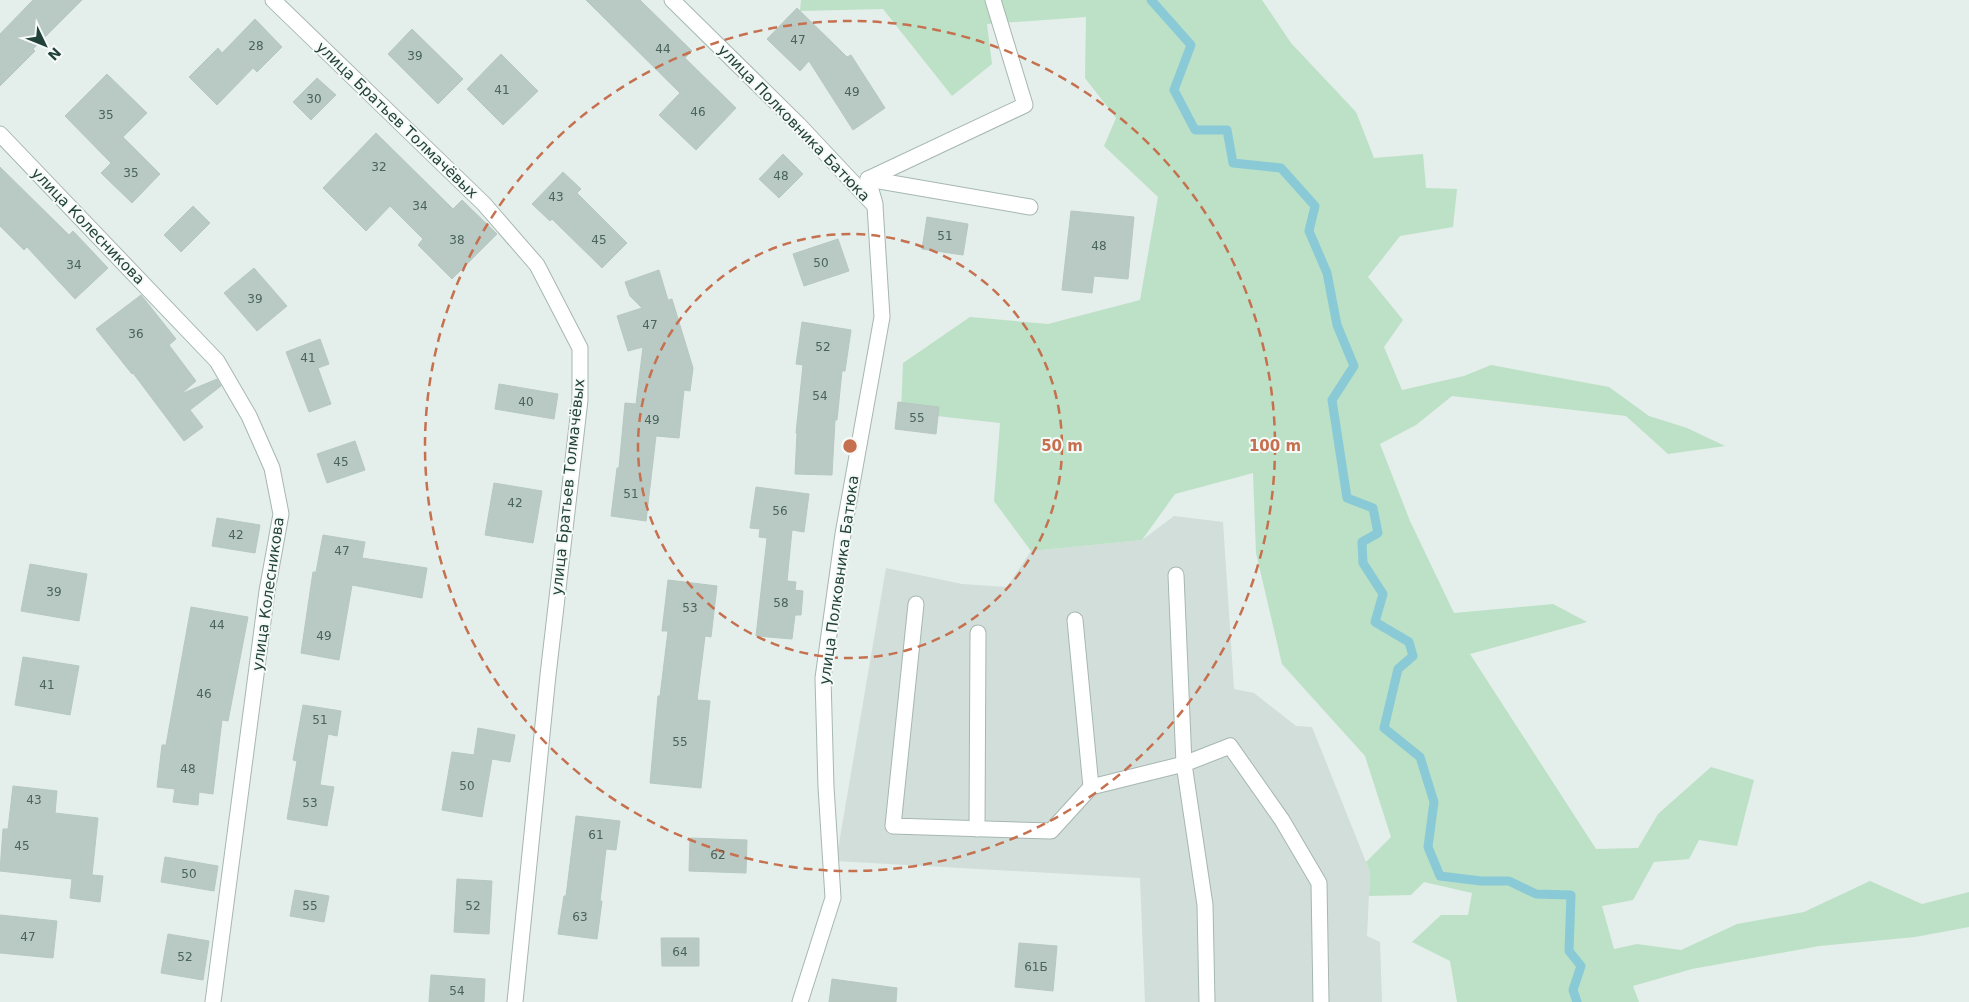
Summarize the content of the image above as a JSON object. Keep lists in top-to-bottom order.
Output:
{
  "streets": {
    "street": ["улица Братьев Толмачёвых", "улица Полковника Батюка", "улица Колесникова"]
  },
  "house_numbers": [
    "47",
    "28",
    "44",
    "39",
    "41",
    "49",
    "30",
    "46",
    "35",
    "32",
    "35",
    "48",
    "43",
    "34",
    "51",
    "38",
    "45",
    "48",
    "50",
    "34",
    "39",
    "47",
    "36",
    "52",
    "41",
    "54",
    "40",
    "55",
    "49",
    "45",
    "51",
    "42",
    "56",
    "42",
    "47",
    "39",
    "58",
    "53",
    "44",
    "49",
    "41",
    "46",
    "51",
    "55",
    "48",
    "50",
    "43",
    "53",
    "61",
    "45",
    "62",
    "50",
    "55",
    "52",
    "63",
    "47",
    "64",
    "52",
    "61Б",
    "54"
  ],
  "north": "bottom right",
  "rings": ["50 m", "100 m"]
}
